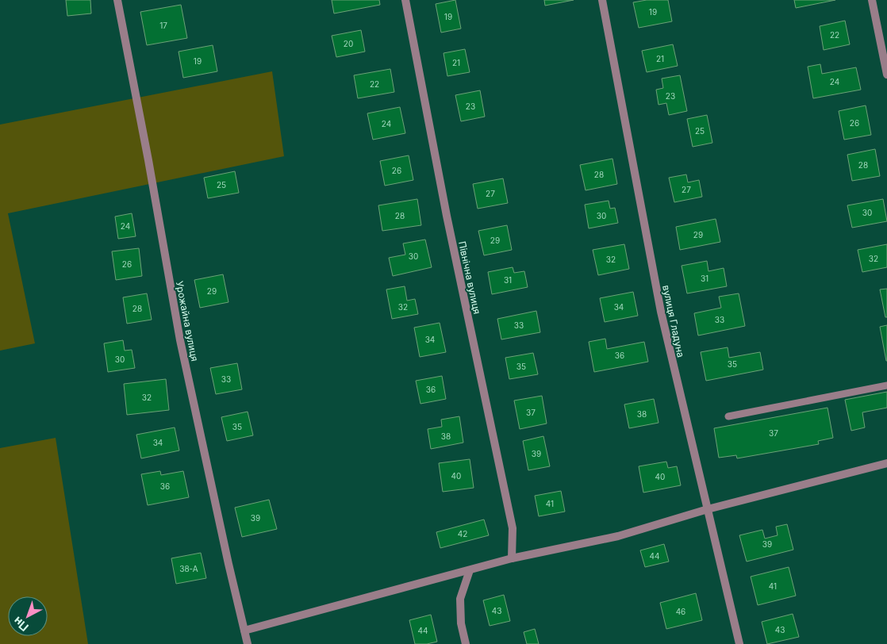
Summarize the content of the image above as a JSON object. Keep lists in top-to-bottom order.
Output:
{
  "streets": {
    "street": ["Північна вулиця", "Урожайна вулиця", "вулиця Гладуна"]
  },
  "house_numbers": [
    "19",
    "19",
    "17",
    "22",
    "20",
    "21",
    "19",
    "21",
    "24",
    "22",
    "23",
    "23",
    "26",
    "24",
    "25",
    "28",
    "26",
    "28",
    "25",
    "27",
    "27",
    "30",
    "28",
    "30",
    "24",
    "29",
    "29",
    "30",
    "32",
    "32",
    "26",
    "31",
    "31",
    "29",
    "32",
    "34",
    "28",
    "33",
    "33",
    "34",
    "36",
    "30",
    "35",
    "35",
    "33",
    "36",
    "32",
    "37",
    "38",
    "35",
    "37",
    "38",
    "34",
    "39",
    "40",
    "40",
    "36",
    "41",
    "39",
    "42",
    "39",
    "44",
    "38-А",
    "41",
    "43",
    "46",
    "43",
    "44"
  ],
  "north": "bottom left"
}
